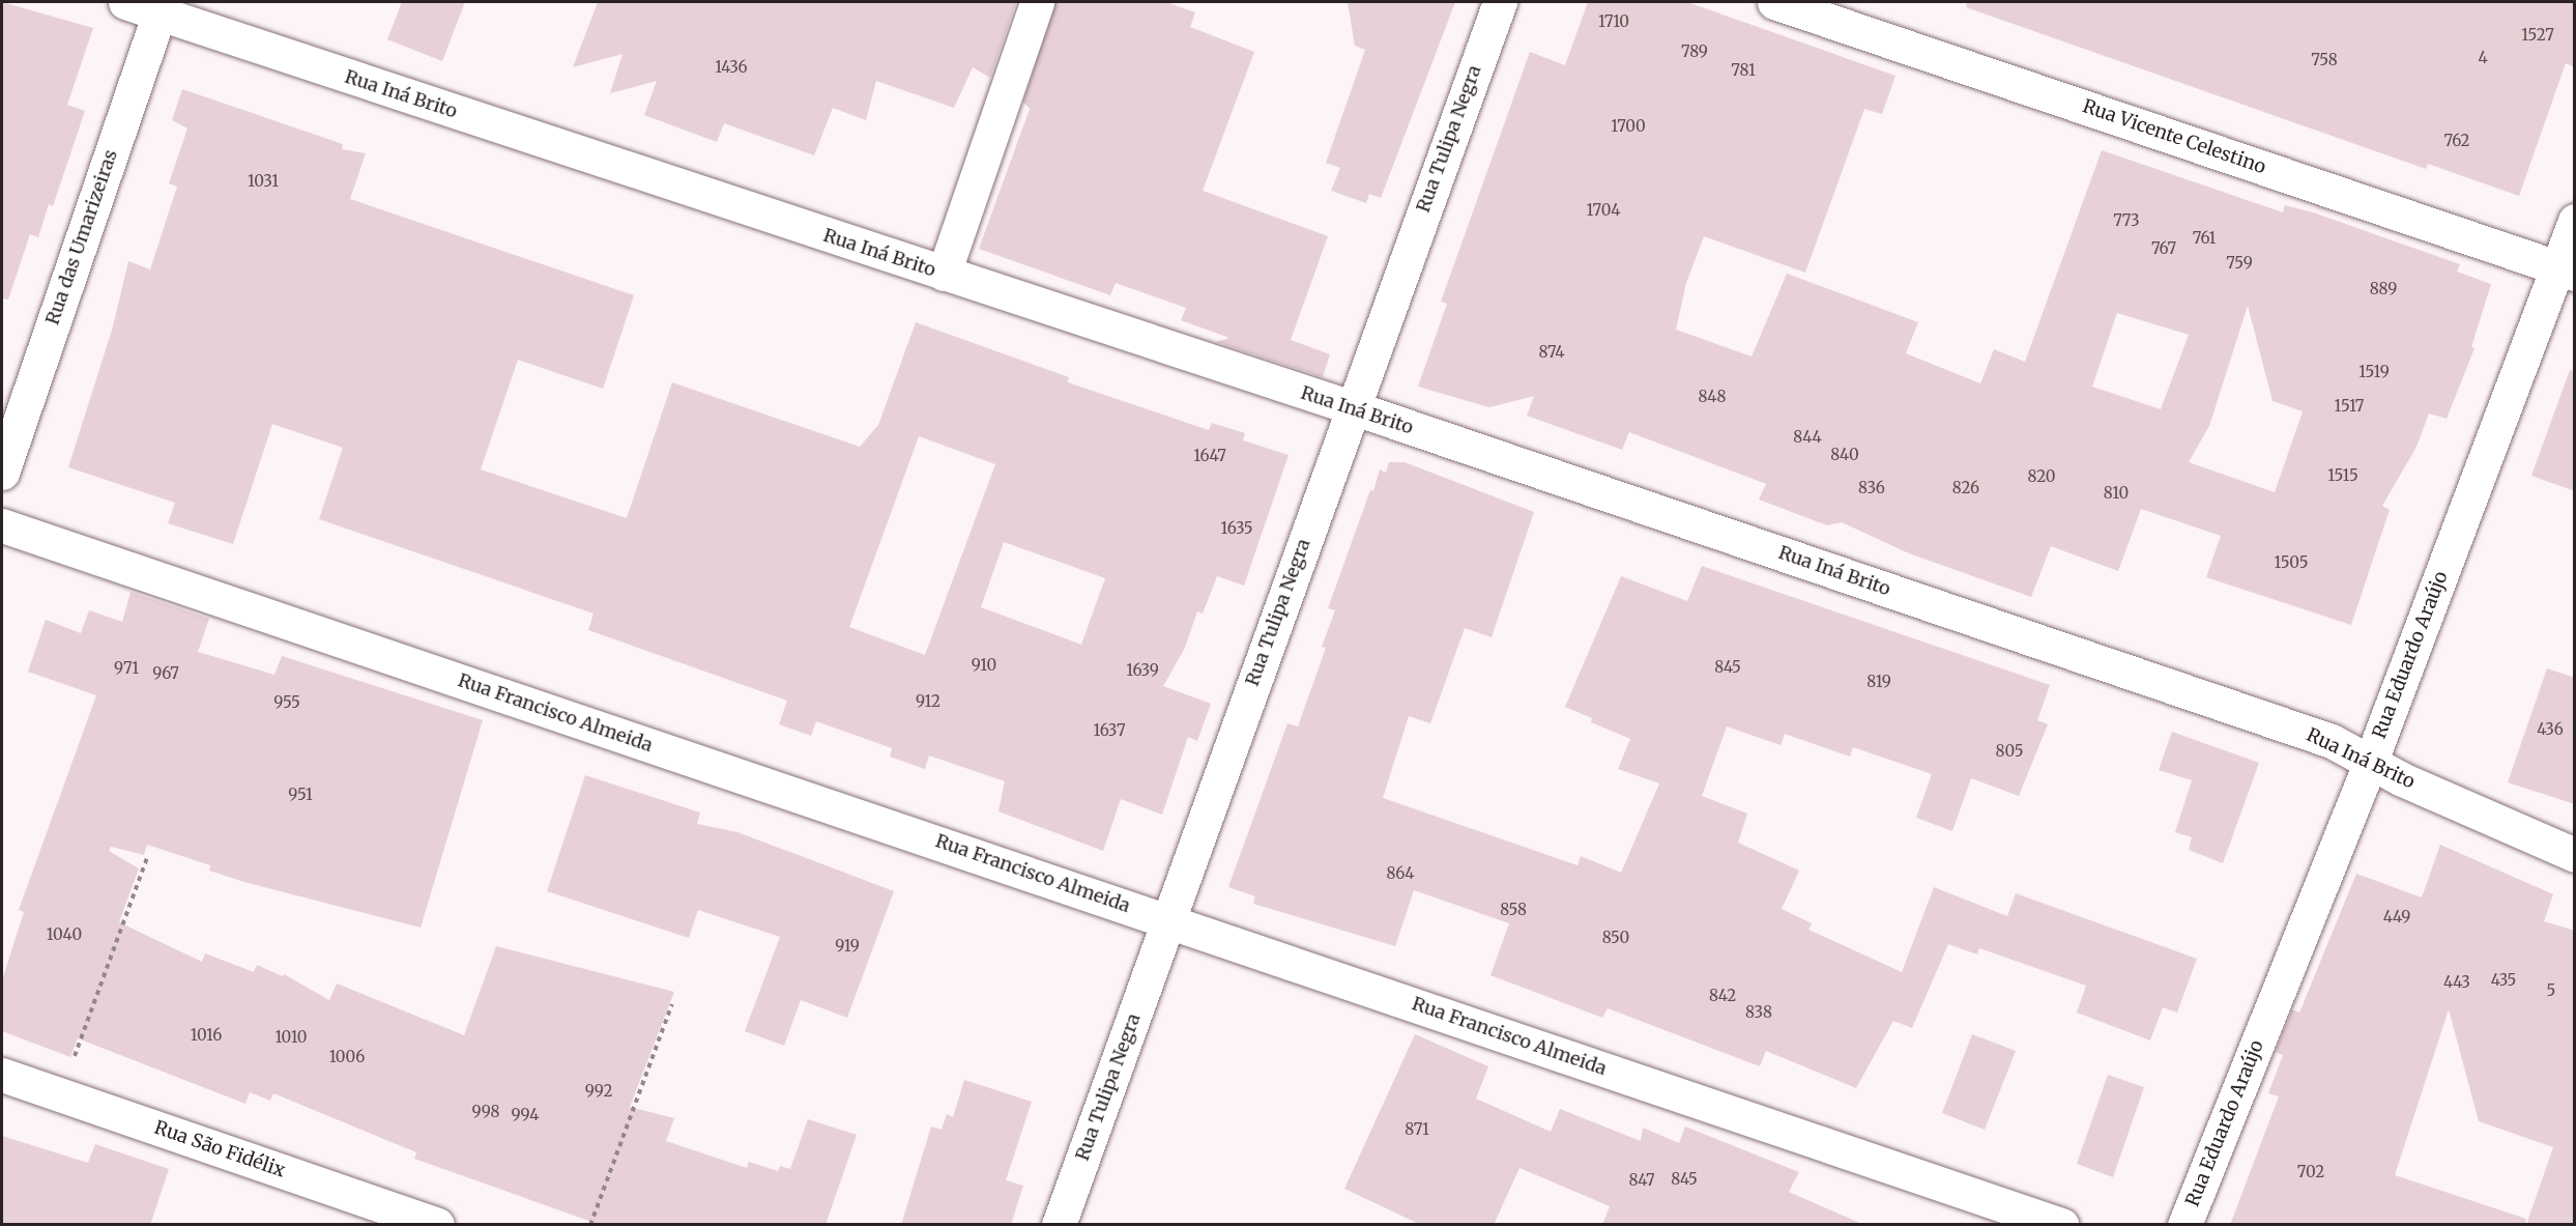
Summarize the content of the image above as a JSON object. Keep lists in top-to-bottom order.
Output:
{
  "streets": {
    "street": [
      "Rua Iná Brito",
      "Rua Vicente Celestino",
      "Rua Tulipa Negra",
      "Rua das Umarizeiras",
      "Rua Eduardo Araújo",
      "Rua Francisco Almeida",
      "Rua São Fidélix"
    ]
  },
  "crossings": [
    ["Rua Iná Brito", "Rua Tulipa Negra"],
    ["Rua Iná Brito", "Rua das Umarizeiras"],
    ["Rua Iná Brito", "Rua Eduardo Araújo"],
    ["Rua Vicente Celestino", "Rua Eduardo Araújo"],
    ["Rua Tulipa Negra", "Rua Francisco Almeida"]
  ],
  "house_numbers": [
    "1710",
    "1527",
    "789",
    "4",
    "758",
    "1436",
    "781",
    "1700",
    "762",
    "1031",
    "1704",
    "773",
    "761",
    "767",
    "759",
    "889",
    "874",
    "1519",
    "848",
    "1517",
    "844",
    "840",
    "1647",
    "1515",
    "820",
    "836",
    "826",
    "810",
    "1635",
    "1505",
    "910",
    "845",
    "971",
    "1639",
    "967",
    "819",
    "912",
    "955",
    "436",
    "1637",
    "805",
    "951",
    "864",
    "858",
    "449",
    "1040",
    "850",
    "919",
    "435",
    "443",
    "5",
    "842",
    "838",
    "1016",
    "1010",
    "1006",
    "992",
    "998",
    "994",
    "871",
    "702",
    "845",
    "847"
  ]
}
